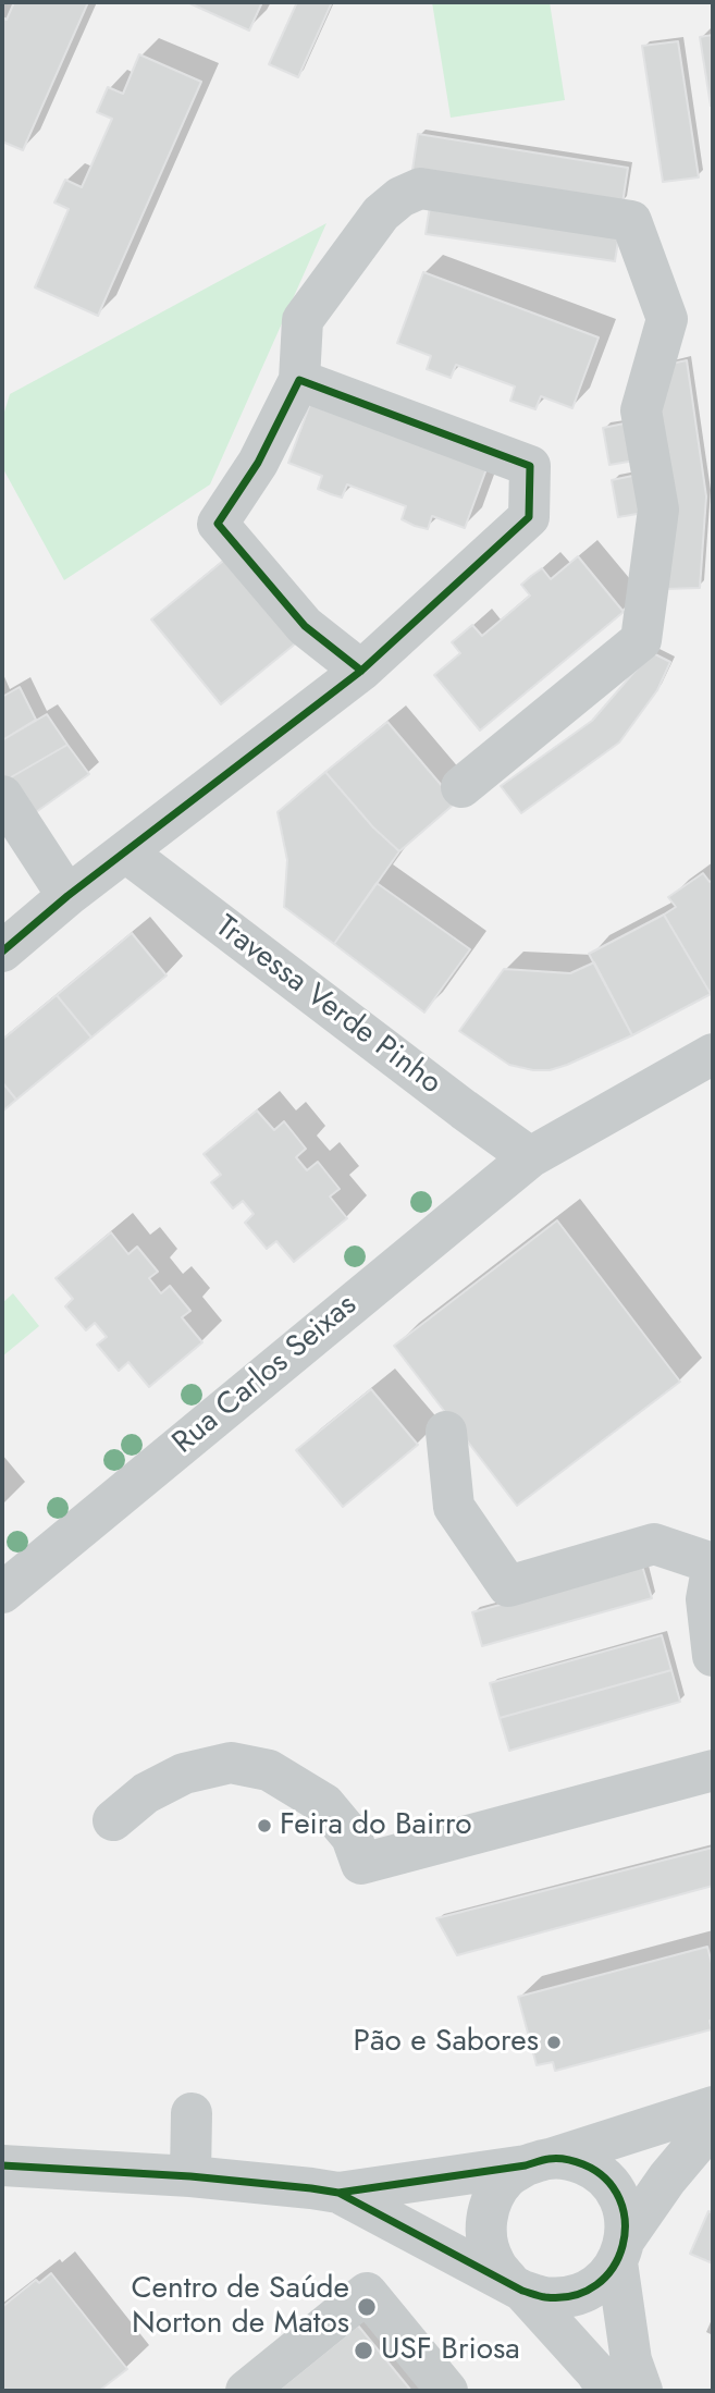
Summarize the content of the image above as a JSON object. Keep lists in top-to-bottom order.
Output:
{
  "streets": {
    "street": ["Travessa Verde Pinho", "Rua Carlos Seixas"]
  },
  "crossings": [
    ["Travessa Verde Pinho", "Rua Carlos Seixas"]
  ],
  "places": [
    "Feira do Bairro",
    "Pão e Sabores",
    "Centro de Saúde Norton de Matos",
    "USF Briosa"
  ]
}
